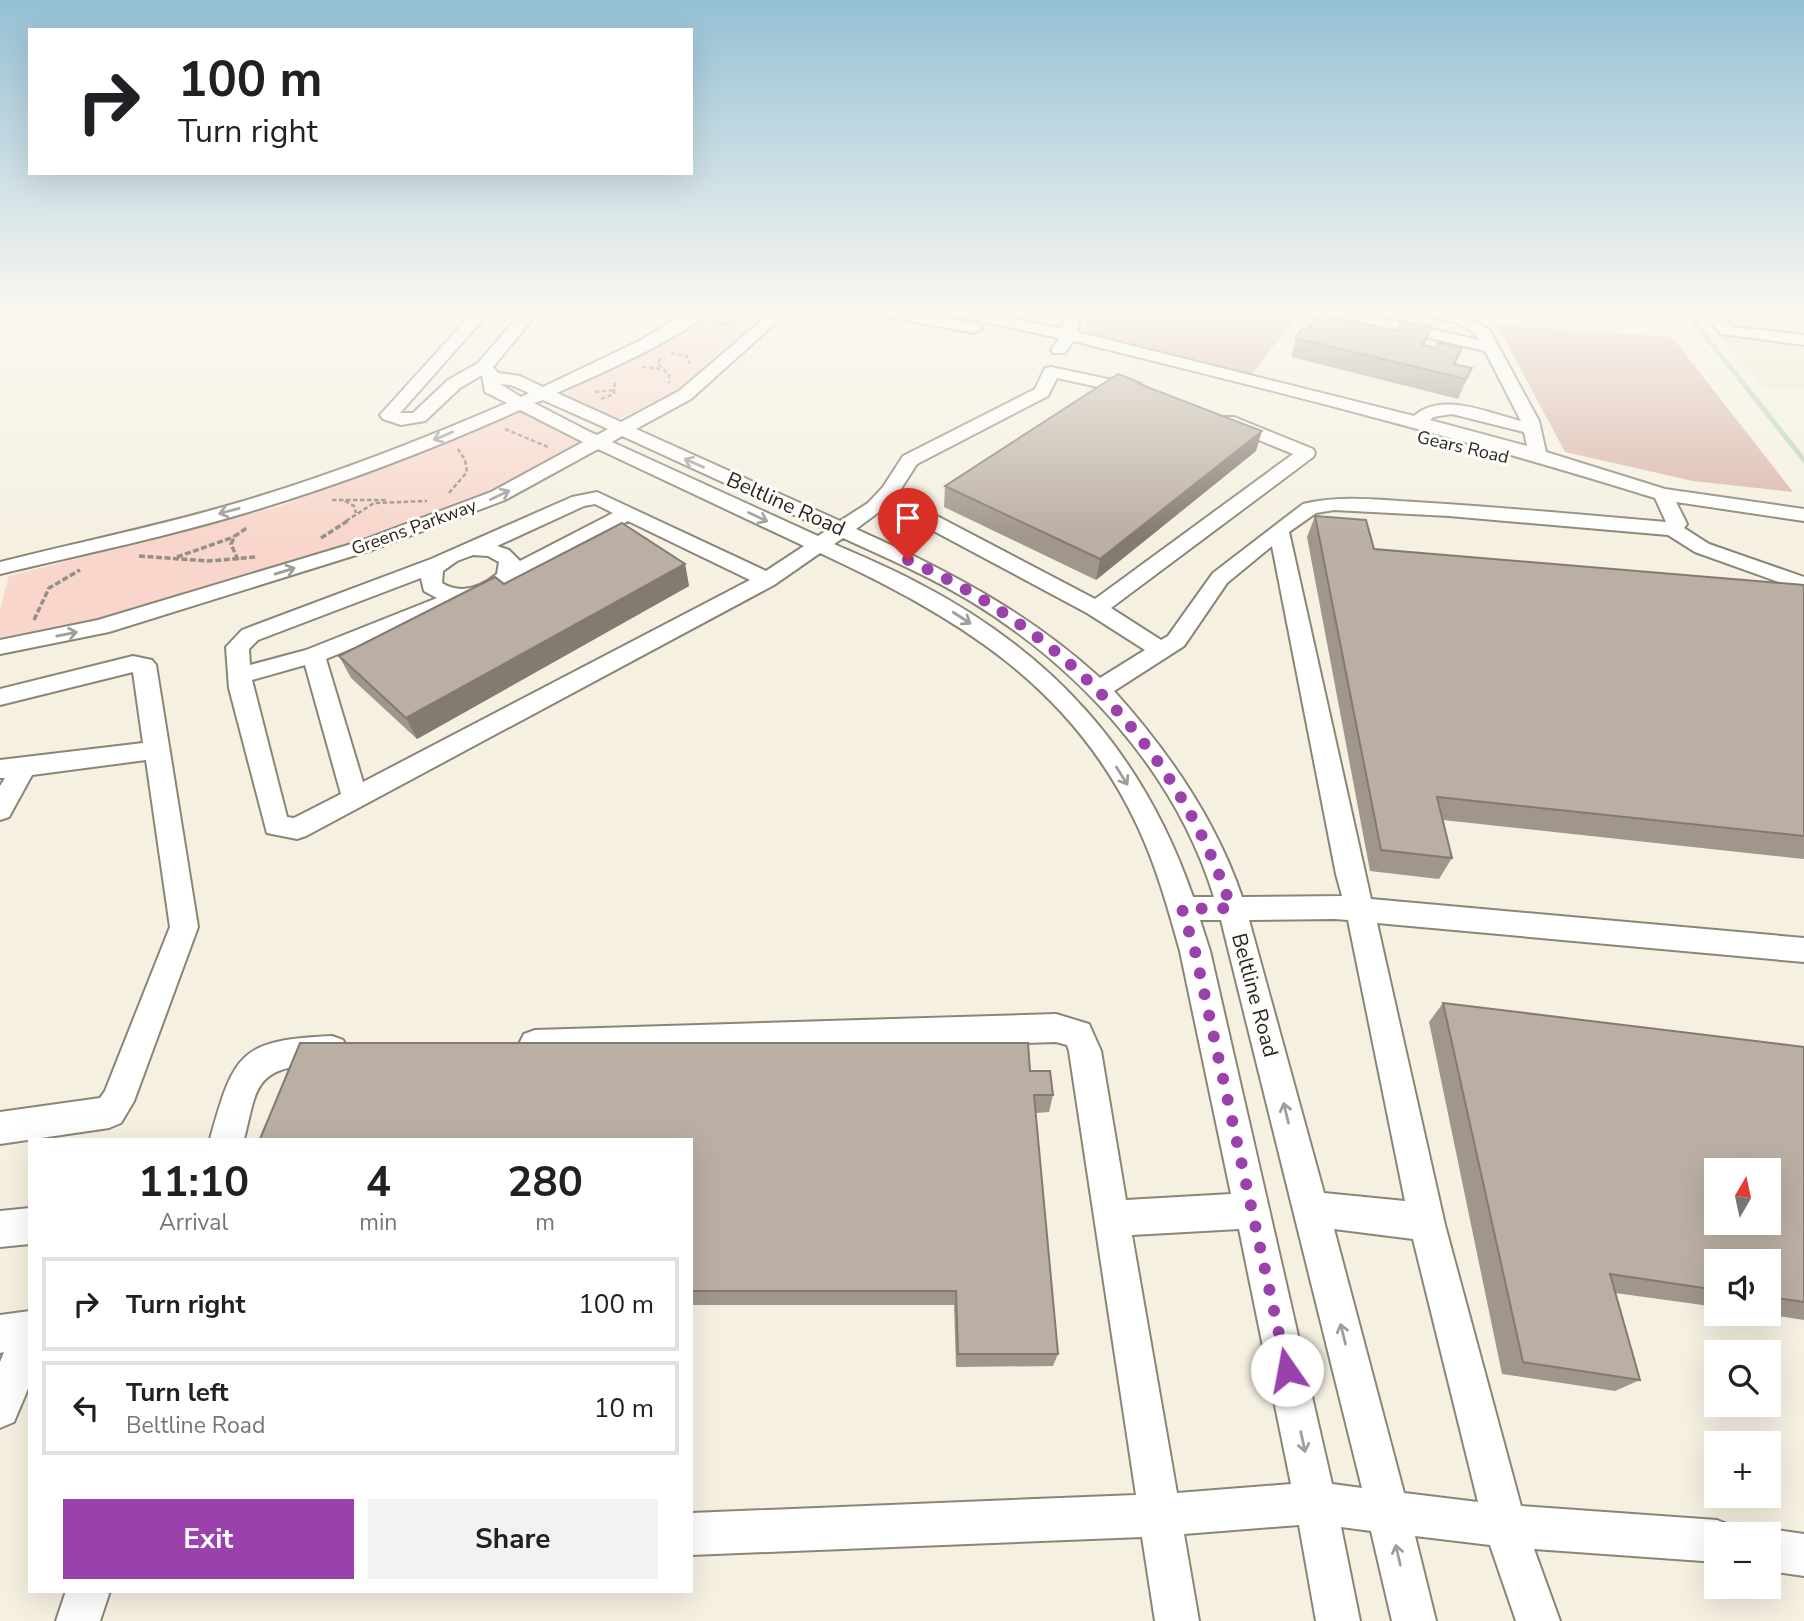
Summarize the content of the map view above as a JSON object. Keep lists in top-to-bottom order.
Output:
{
  "streets": {
    "street": ["Gears Road", "Beltline Road", "Greens Parkway"]
  },
  "crossings": [
    ["Beltline Road", "Greens Parkway"]
  ],
  "north": "top",
  "page": {
    "turn": ["100 m", "Turn right"],
    "eta": [
      "11:10",
      "Arrival",
      "4",
      "min",
      "280",
      "m"
    ],
    "map_buttons": ["+", "−"],
    "list": [
      {
        "name": "Turn right",
        "value": "100 m"
      },
      {
        "name": "Turn left",
        "note": "Beltline Road",
        "value": "10 m"
      }
    ],
    "buttons": ["Exit", "Share"]
  }
}
